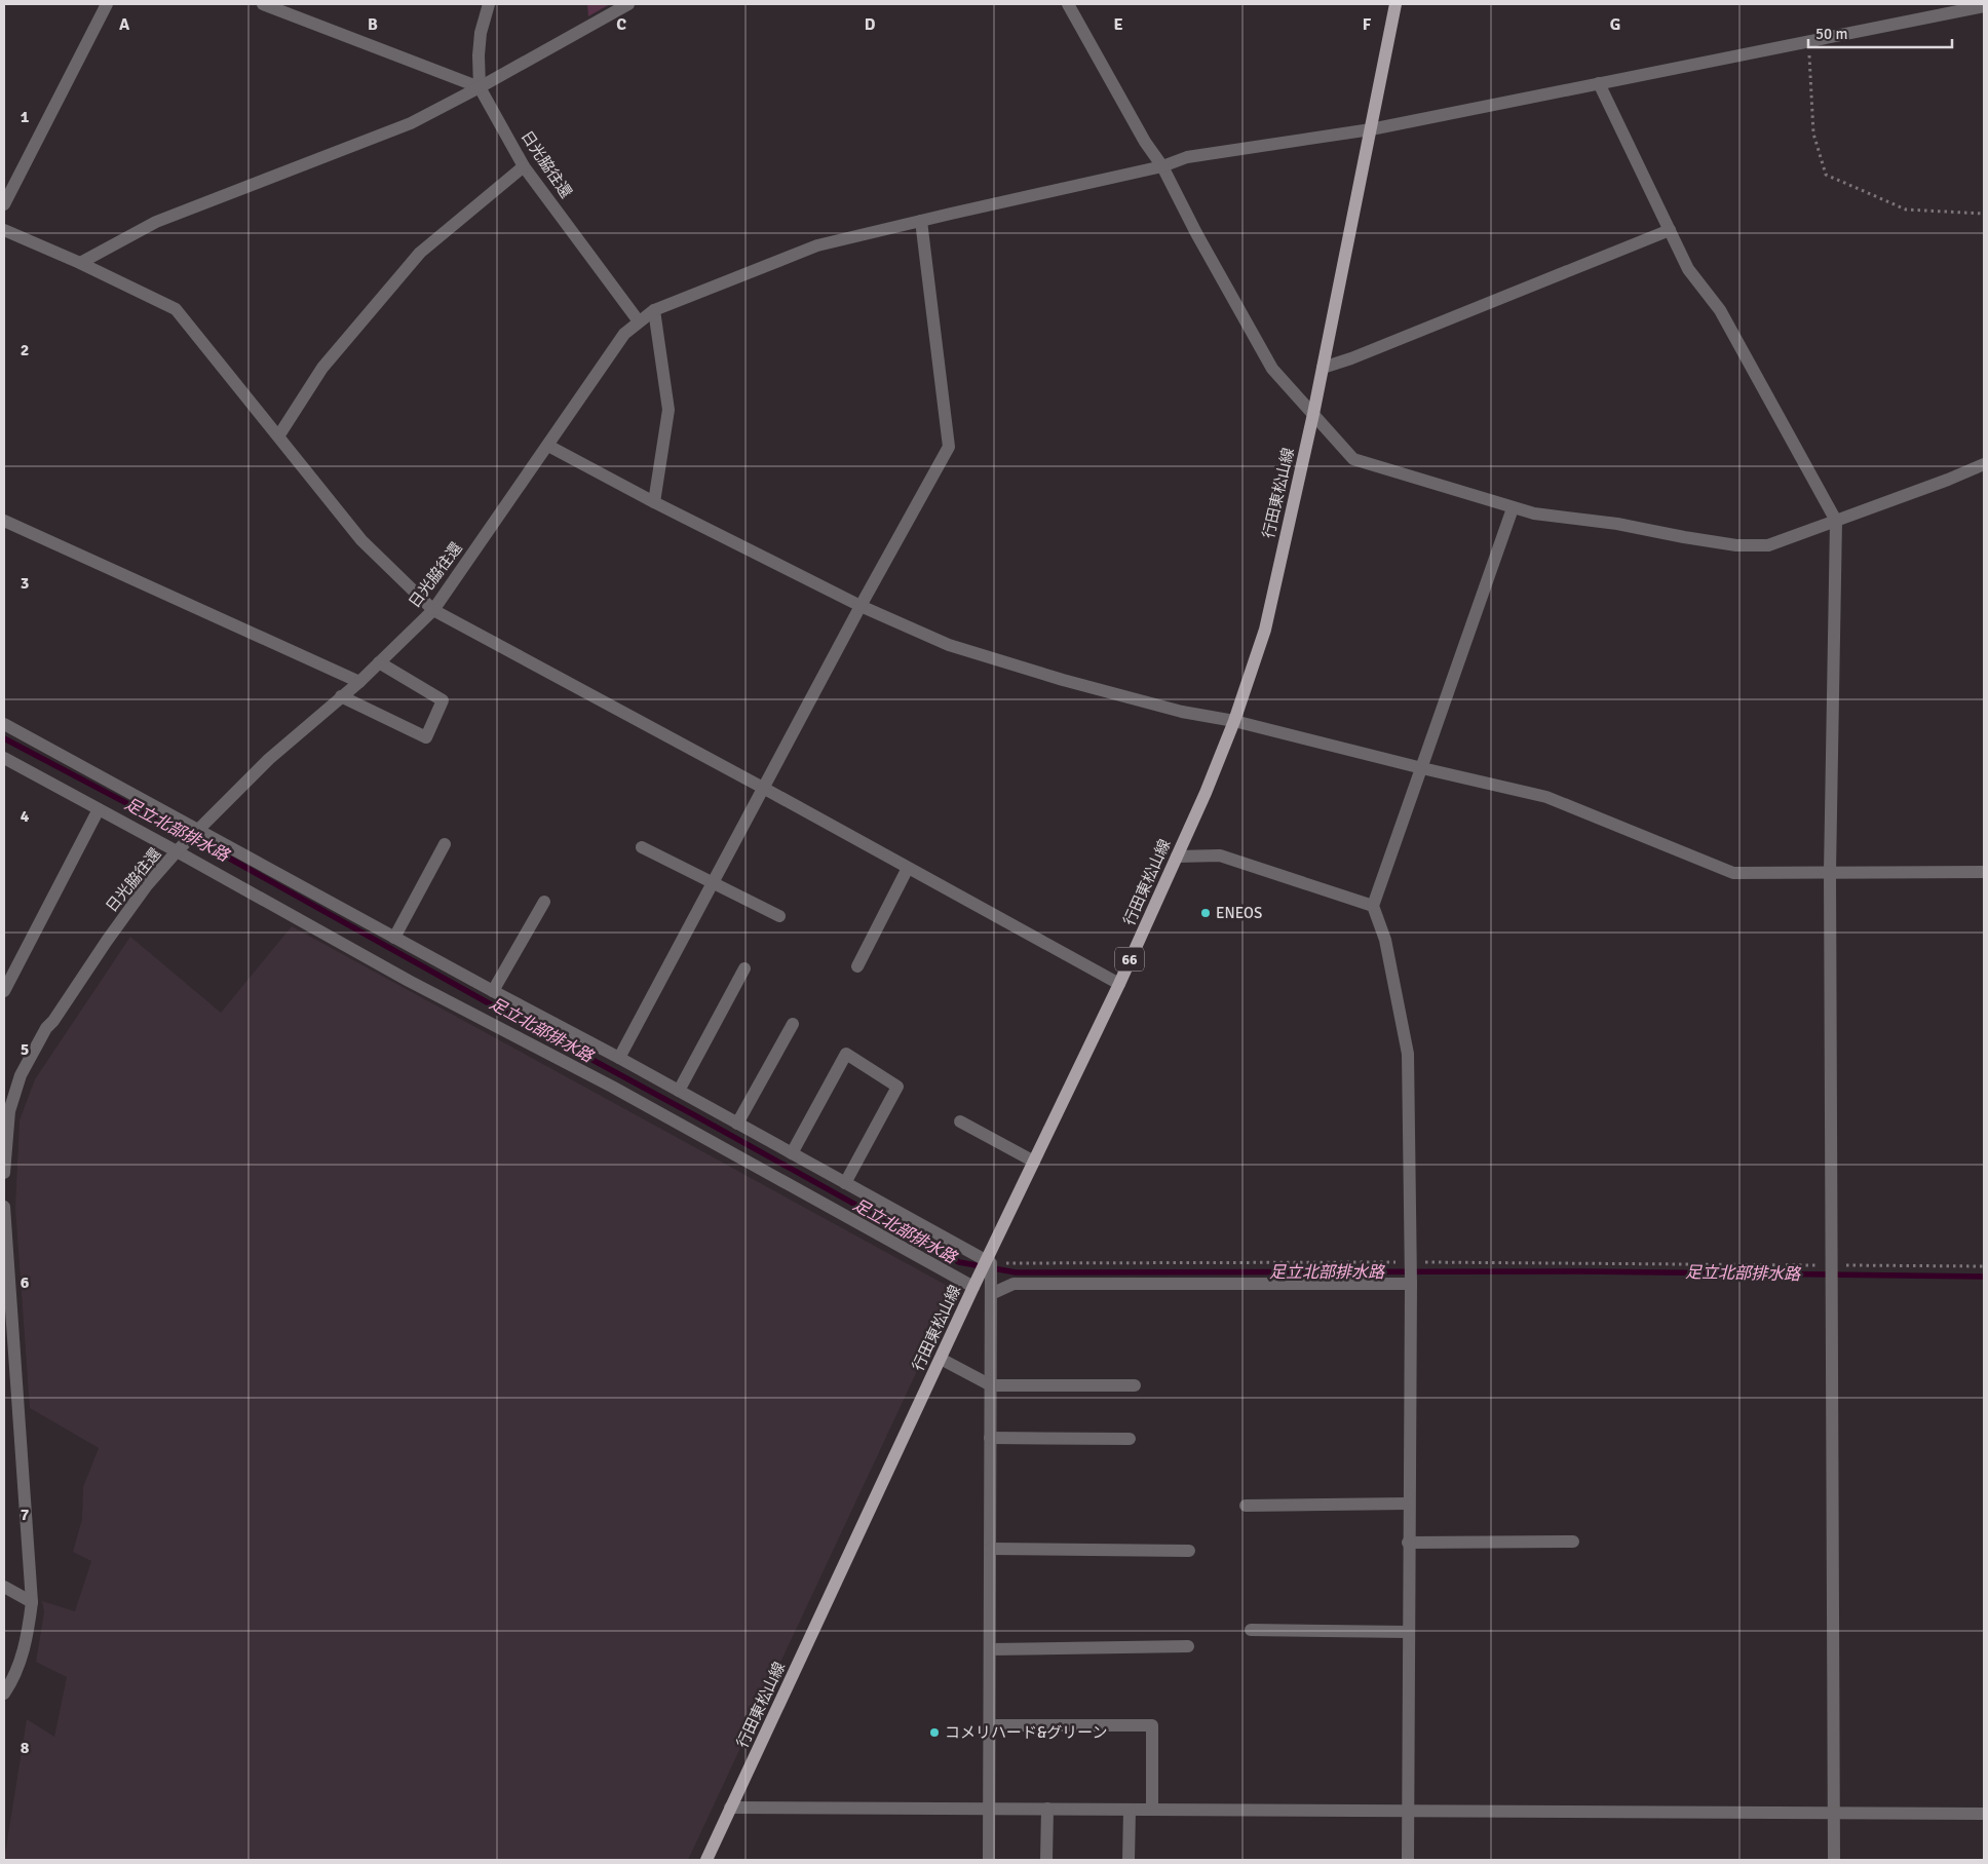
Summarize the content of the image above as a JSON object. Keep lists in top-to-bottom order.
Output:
{
  "streets": {
    "main road": ["行田東松山線", "66"],
    "street": ["日光脇往還"]
  },
  "water": ["足立北部排水路"],
  "places": ["ENEOS", "コメリハード&グリーン"],
  "scale_bar": "50 m",
  "grid": {
    "columns": [
      "A",
      "B",
      "C",
      "D",
      "E",
      "F",
      "G"
    ],
    "rows": [
      "1",
      "2",
      "3",
      "4",
      "5",
      "6",
      "7",
      "8"
    ]
  }
}
